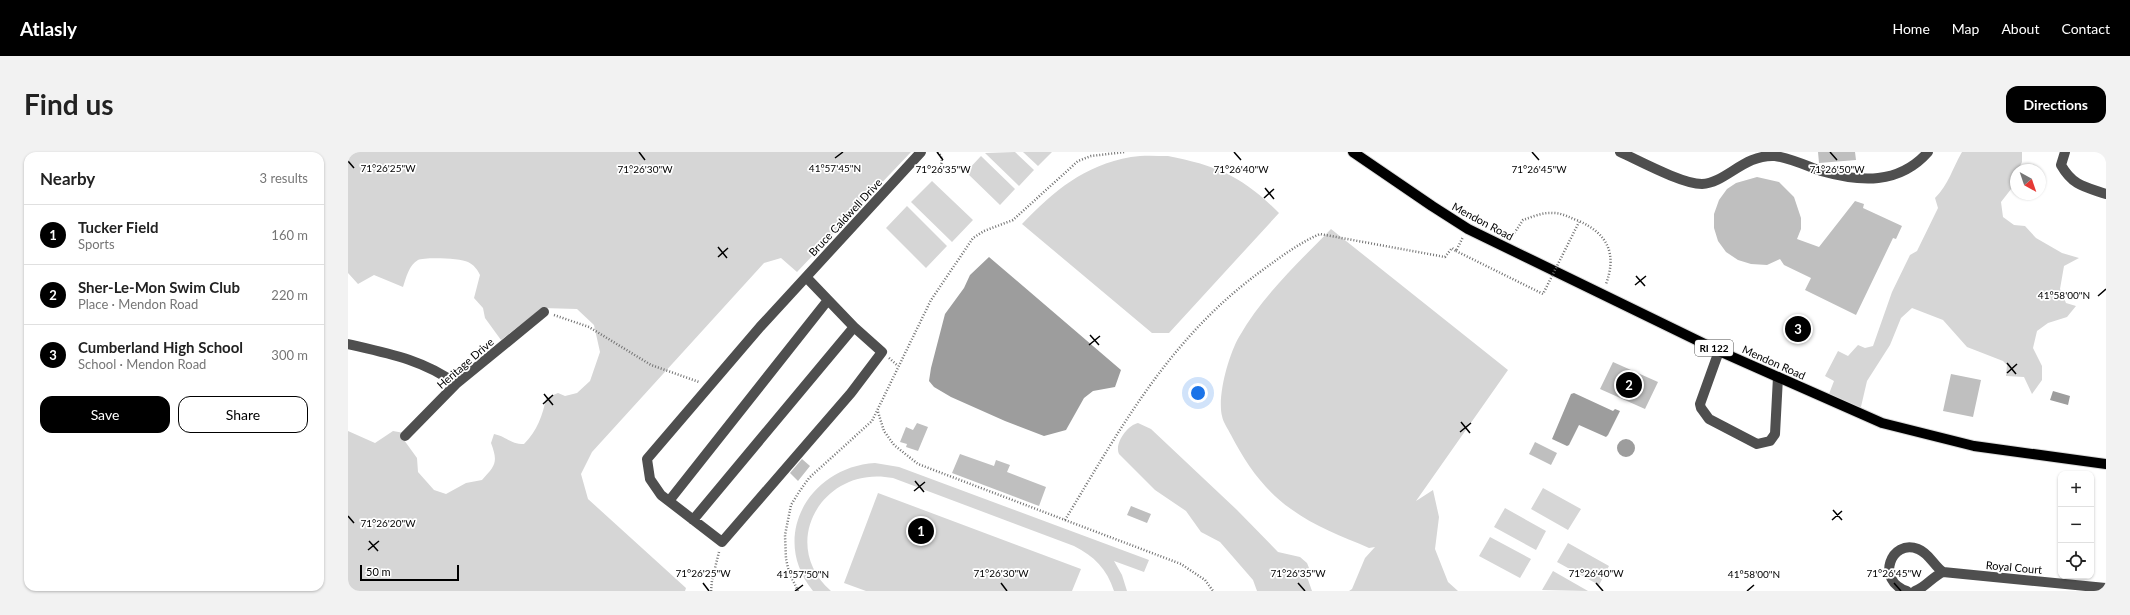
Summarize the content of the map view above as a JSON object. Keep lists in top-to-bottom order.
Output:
{
  "streets": {
    "main road": ["Mendon Road", "RI 122"],
    "street": ["Bruce Caldwell Drive", "Heritage Drive", "Royal Court"]
  },
  "scale_bar": "50 m",
  "north": "bottom right",
  "page": {
    "header": "Atlasly",
    "nav": [
      "Home",
      "Map",
      "About",
      "Contact"
    ],
    "buttons": [
      "Directions",
      ["Save", "Share"]
    ],
    "title": "Find us",
    "heading": ["Nearby", "3 results"],
    "list": [
      {
        "mark": "1",
        "name": "Tucker Field",
        "note": "Sports",
        "value": "160 m"
      },
      {
        "mark": "2",
        "name": "Sher-Le-Mon Swim Club",
        "note": "Place · Mendon Road",
        "value": "220 m"
      },
      {
        "mark": "3",
        "name": "Cumberland High School",
        "note": "School · Mendon Road",
        "value": "300 m"
      }
    ],
    "pins": ["3", "2", "1"],
    "map_buttons": ["+", "−"],
    "scale": "50 m"
  },
  "coordinates": [
    "71°26'25\"W",
    "41°57'45\"N",
    "71°26'35\"W",
    "71°26'50\"W",
    "71°26'30\"W",
    "71°26'40\"W",
    "71°26'45\"W",
    "41°58'00\"N",
    "71°26'20\"W",
    "41°57'50\"N"
  ]
}
